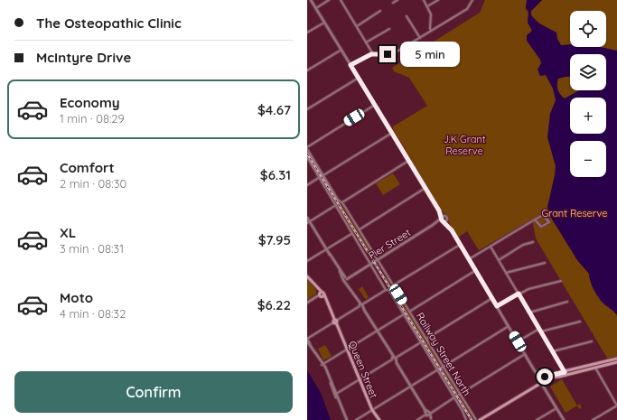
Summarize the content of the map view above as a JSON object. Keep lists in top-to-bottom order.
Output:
{
  "streets": {
    "main road": ["Queen Street"],
    "street": ["Pier Street", "Railway Street North"]
  },
  "crossings": [
    ["Pier Street", "Railway Street North"]
  ],
  "parks": ["J.K Grant Reserve", "Grant Reserve"],
  "page": {
    "banner": ["The Osteopathic Clinic", "McIntyre Drive"],
    "map_buttons": ["+", "−"],
    "bubble": "5 min",
    "list": [
      {
        "name": "Economy",
        "note": "1 min · 08:29",
        "value": "$4.67"
      },
      {
        "name": "Comfort",
        "note": "2 min · 08:30",
        "value": "$6.31"
      },
      {
        "name": "XL",
        "note": "3 min · 08:31",
        "value": "$7.95"
      },
      {
        "name": "Moto",
        "note": "4 min · 08:32",
        "value": "$6.22"
      }
    ],
    "buttons": "Confirm"
  }
}
